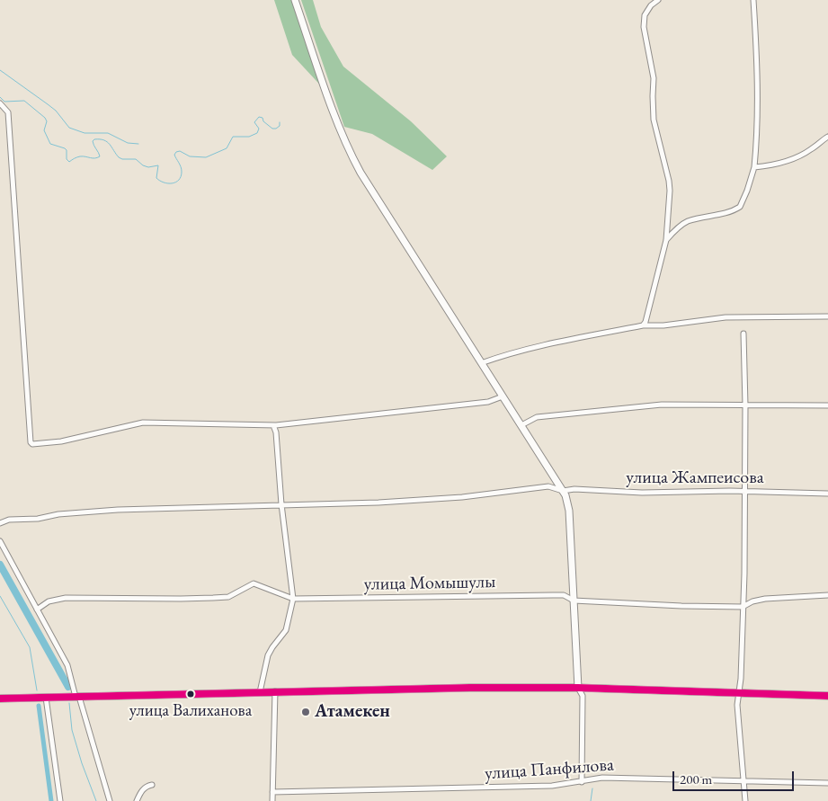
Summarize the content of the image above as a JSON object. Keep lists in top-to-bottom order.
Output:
{
  "streets": {
    "street": ["улица Жампеисова", "улица Момышулы", "улица Панфилова"]
  },
  "places": ["улица Валиханова", "Атамекен"],
  "scale_bar": "200 m"
}
